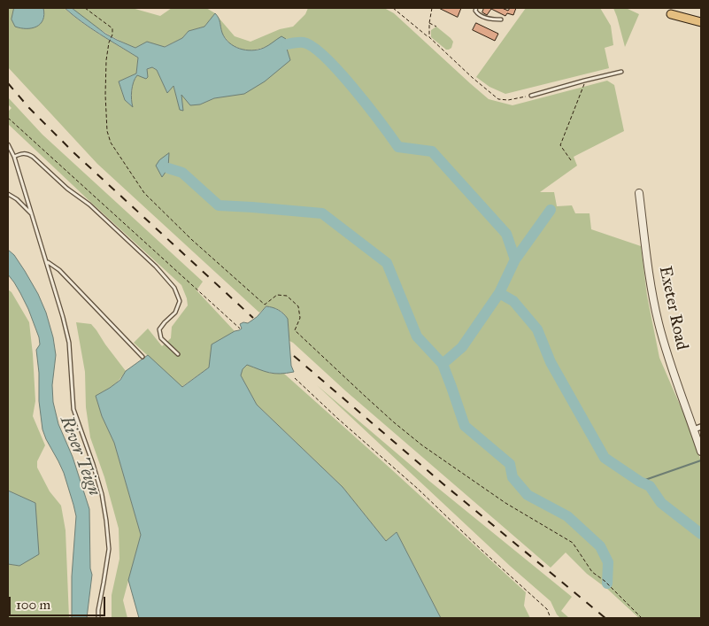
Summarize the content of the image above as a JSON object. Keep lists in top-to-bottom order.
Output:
{
  "streets": {
    "street": ["Exeter Road"]
  },
  "water": ["River Teign"],
  "scale_bar": "100 m"
}
